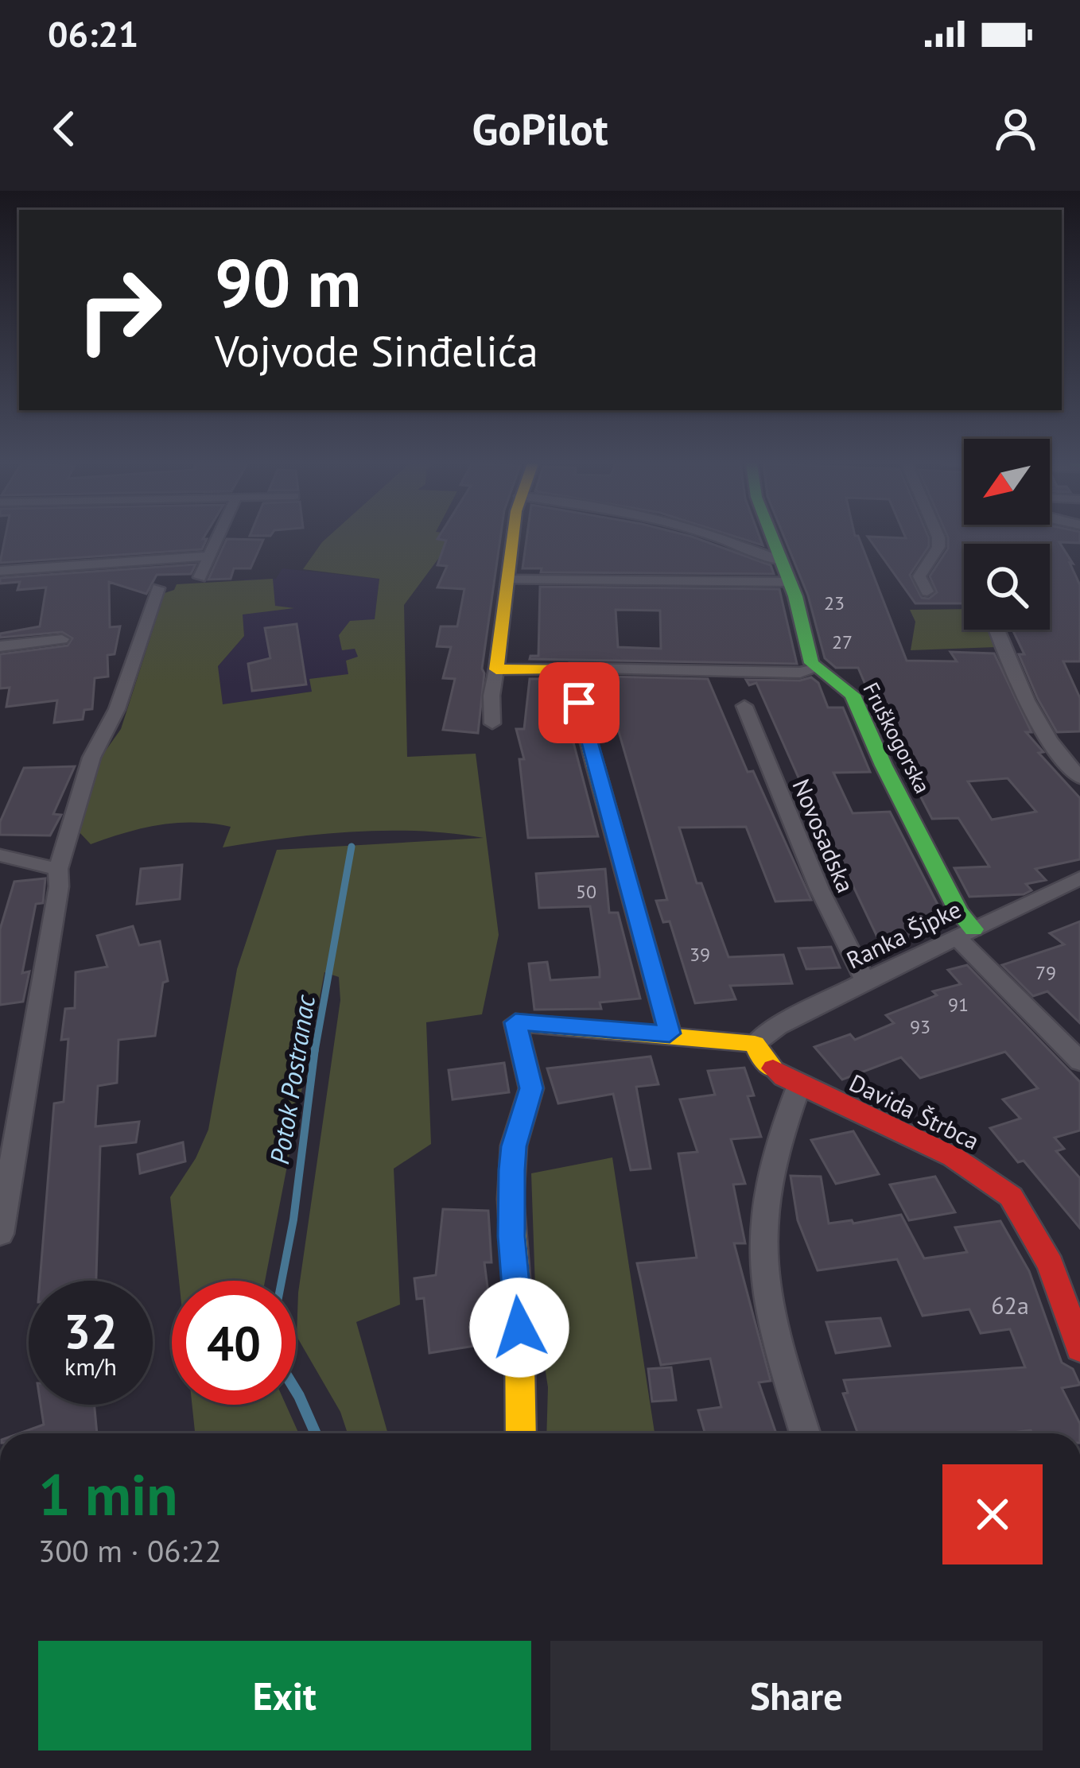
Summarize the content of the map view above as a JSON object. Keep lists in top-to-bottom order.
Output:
{
  "streets": {
    "street": [
      "Fruškogorska",
      "Novosadska",
      "Ranka Šipke",
      "Davida Štrbca"
    ]
  },
  "crossings": [
    ["Fruškogorska", "Ranka Šipke"],
    ["Novosadska", "Ranka Šipke"],
    ["Ranka Šipke", "Davida Štrbca"]
  ],
  "water": ["Potok Postranac"],
  "house_numbers": [
    "23",
    "27",
    "50",
    "39",
    "79",
    "91",
    "93",
    "62a"
  ],
  "north": "bottom left",
  "page": {
    "status": "06:21",
    "header": "GoPilot",
    "turn": ["90 m", "Vojvode Sinđelića"],
    "speed": "32 km/h",
    "limit": "40",
    "heading": ["1 min", "300 m · 06:22"],
    "buttons": ["Exit", "Share"]
  }
}
